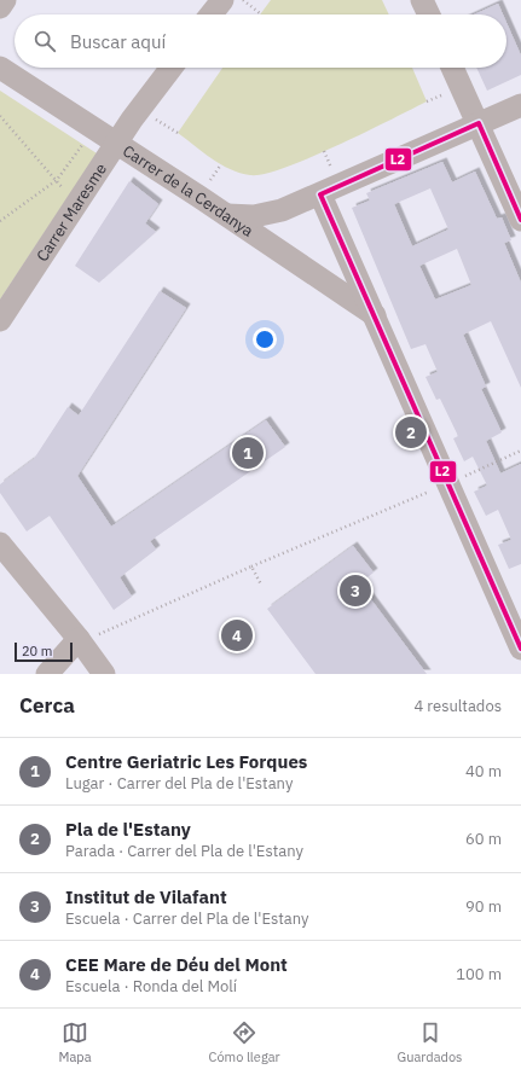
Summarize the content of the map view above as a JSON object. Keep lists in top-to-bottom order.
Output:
{
  "streets": {
    "street": ["Carrer de la Cerdanya", "Carrer Maresme"]
  },
  "crossings": [
    ["Carrer de la Cerdanya", "Carrer Maresme"]
  ],
  "lines": ["transit line L2"],
  "scale_bar": "20 m",
  "page": {
    "search": "Buscar aquí",
    "pins": [
      "2",
      "1",
      "3",
      "4"
    ],
    "scale": "20 m",
    "heading": ["Cerca", "4 resultados"],
    "list": [
      {
        "mark": "1",
        "name": "Centre Geriatric Les Forques",
        "note": "Lugar · Carrer del Pla de l'Estany",
        "value": "40 m"
      },
      {
        "mark": "2",
        "name": "Pla de l'Estany",
        "note": "Parada · Carrer del Pla de l'Estany",
        "value": "60 m"
      },
      {
        "mark": "3",
        "name": "Institut de Vilafant",
        "note": "Escuela · Carrer del Pla de l'Estany",
        "value": "90 m"
      },
      {
        "mark": "4",
        "name": "CEE Mare de Déu del Mont",
        "note": "Escuela · Ronda del Molí",
        "value": "100 m"
      }
    ],
    "nav": ["Mapa", "Cómo llegar", "Guardados"]
  }
}
